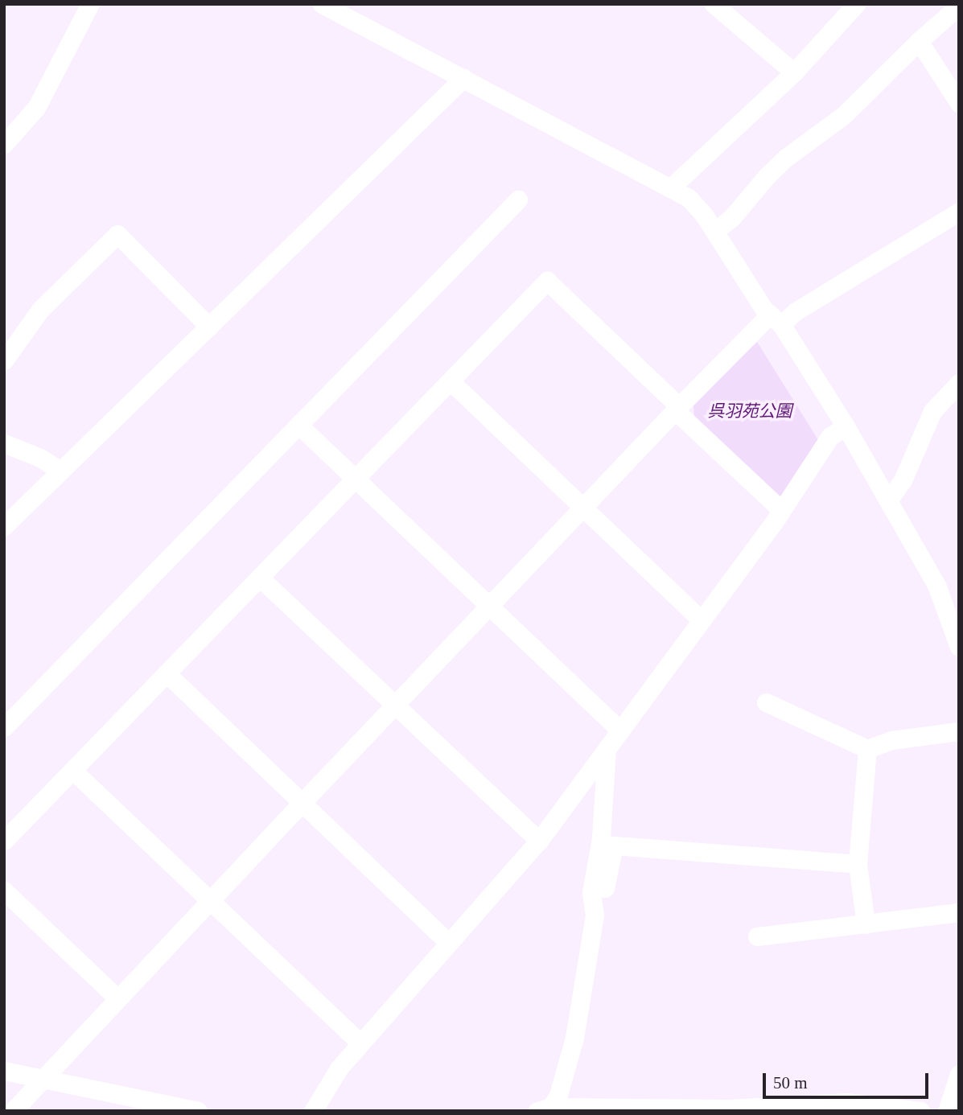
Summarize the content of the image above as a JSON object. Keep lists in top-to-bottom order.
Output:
{
  "parks": ["呉羽苑公園"],
  "scale_bar": "50 m"
}
